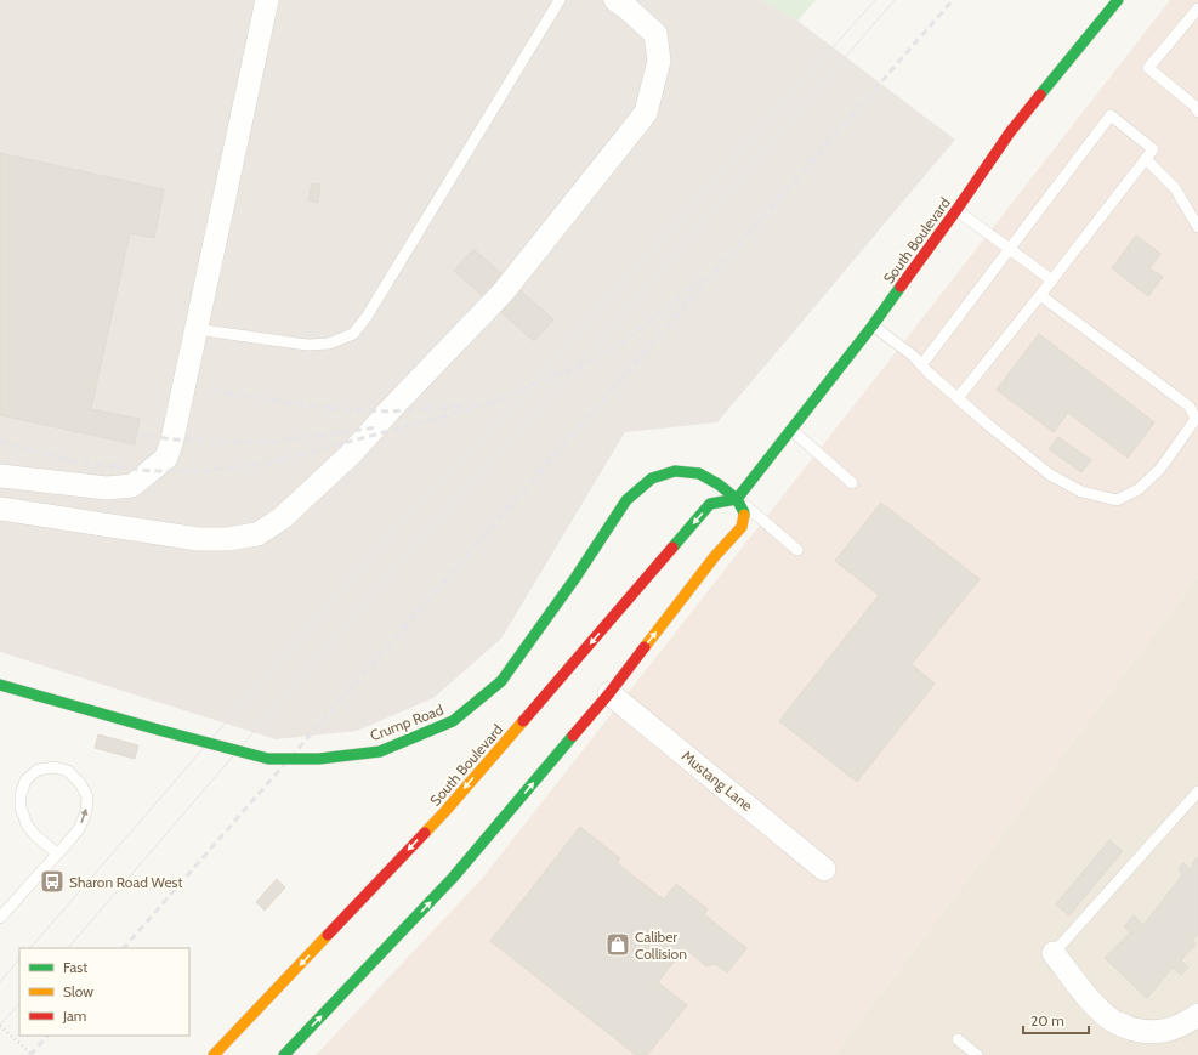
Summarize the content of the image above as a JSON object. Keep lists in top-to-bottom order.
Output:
{
  "streets": {
    "main road": ["South Boulevard", "Crump Road"],
    "street": ["Mustang Lane"]
  },
  "crossings": [
    ["South Boulevard", "Crump Road"]
  ],
  "places": {
    "bus stop": ["Sharon Road West"],
    "shop": ["Caliber Collision"]
  },
  "legend": ["Fast", "Slow", "Jam"],
  "scale_bar": "20 m"
}
